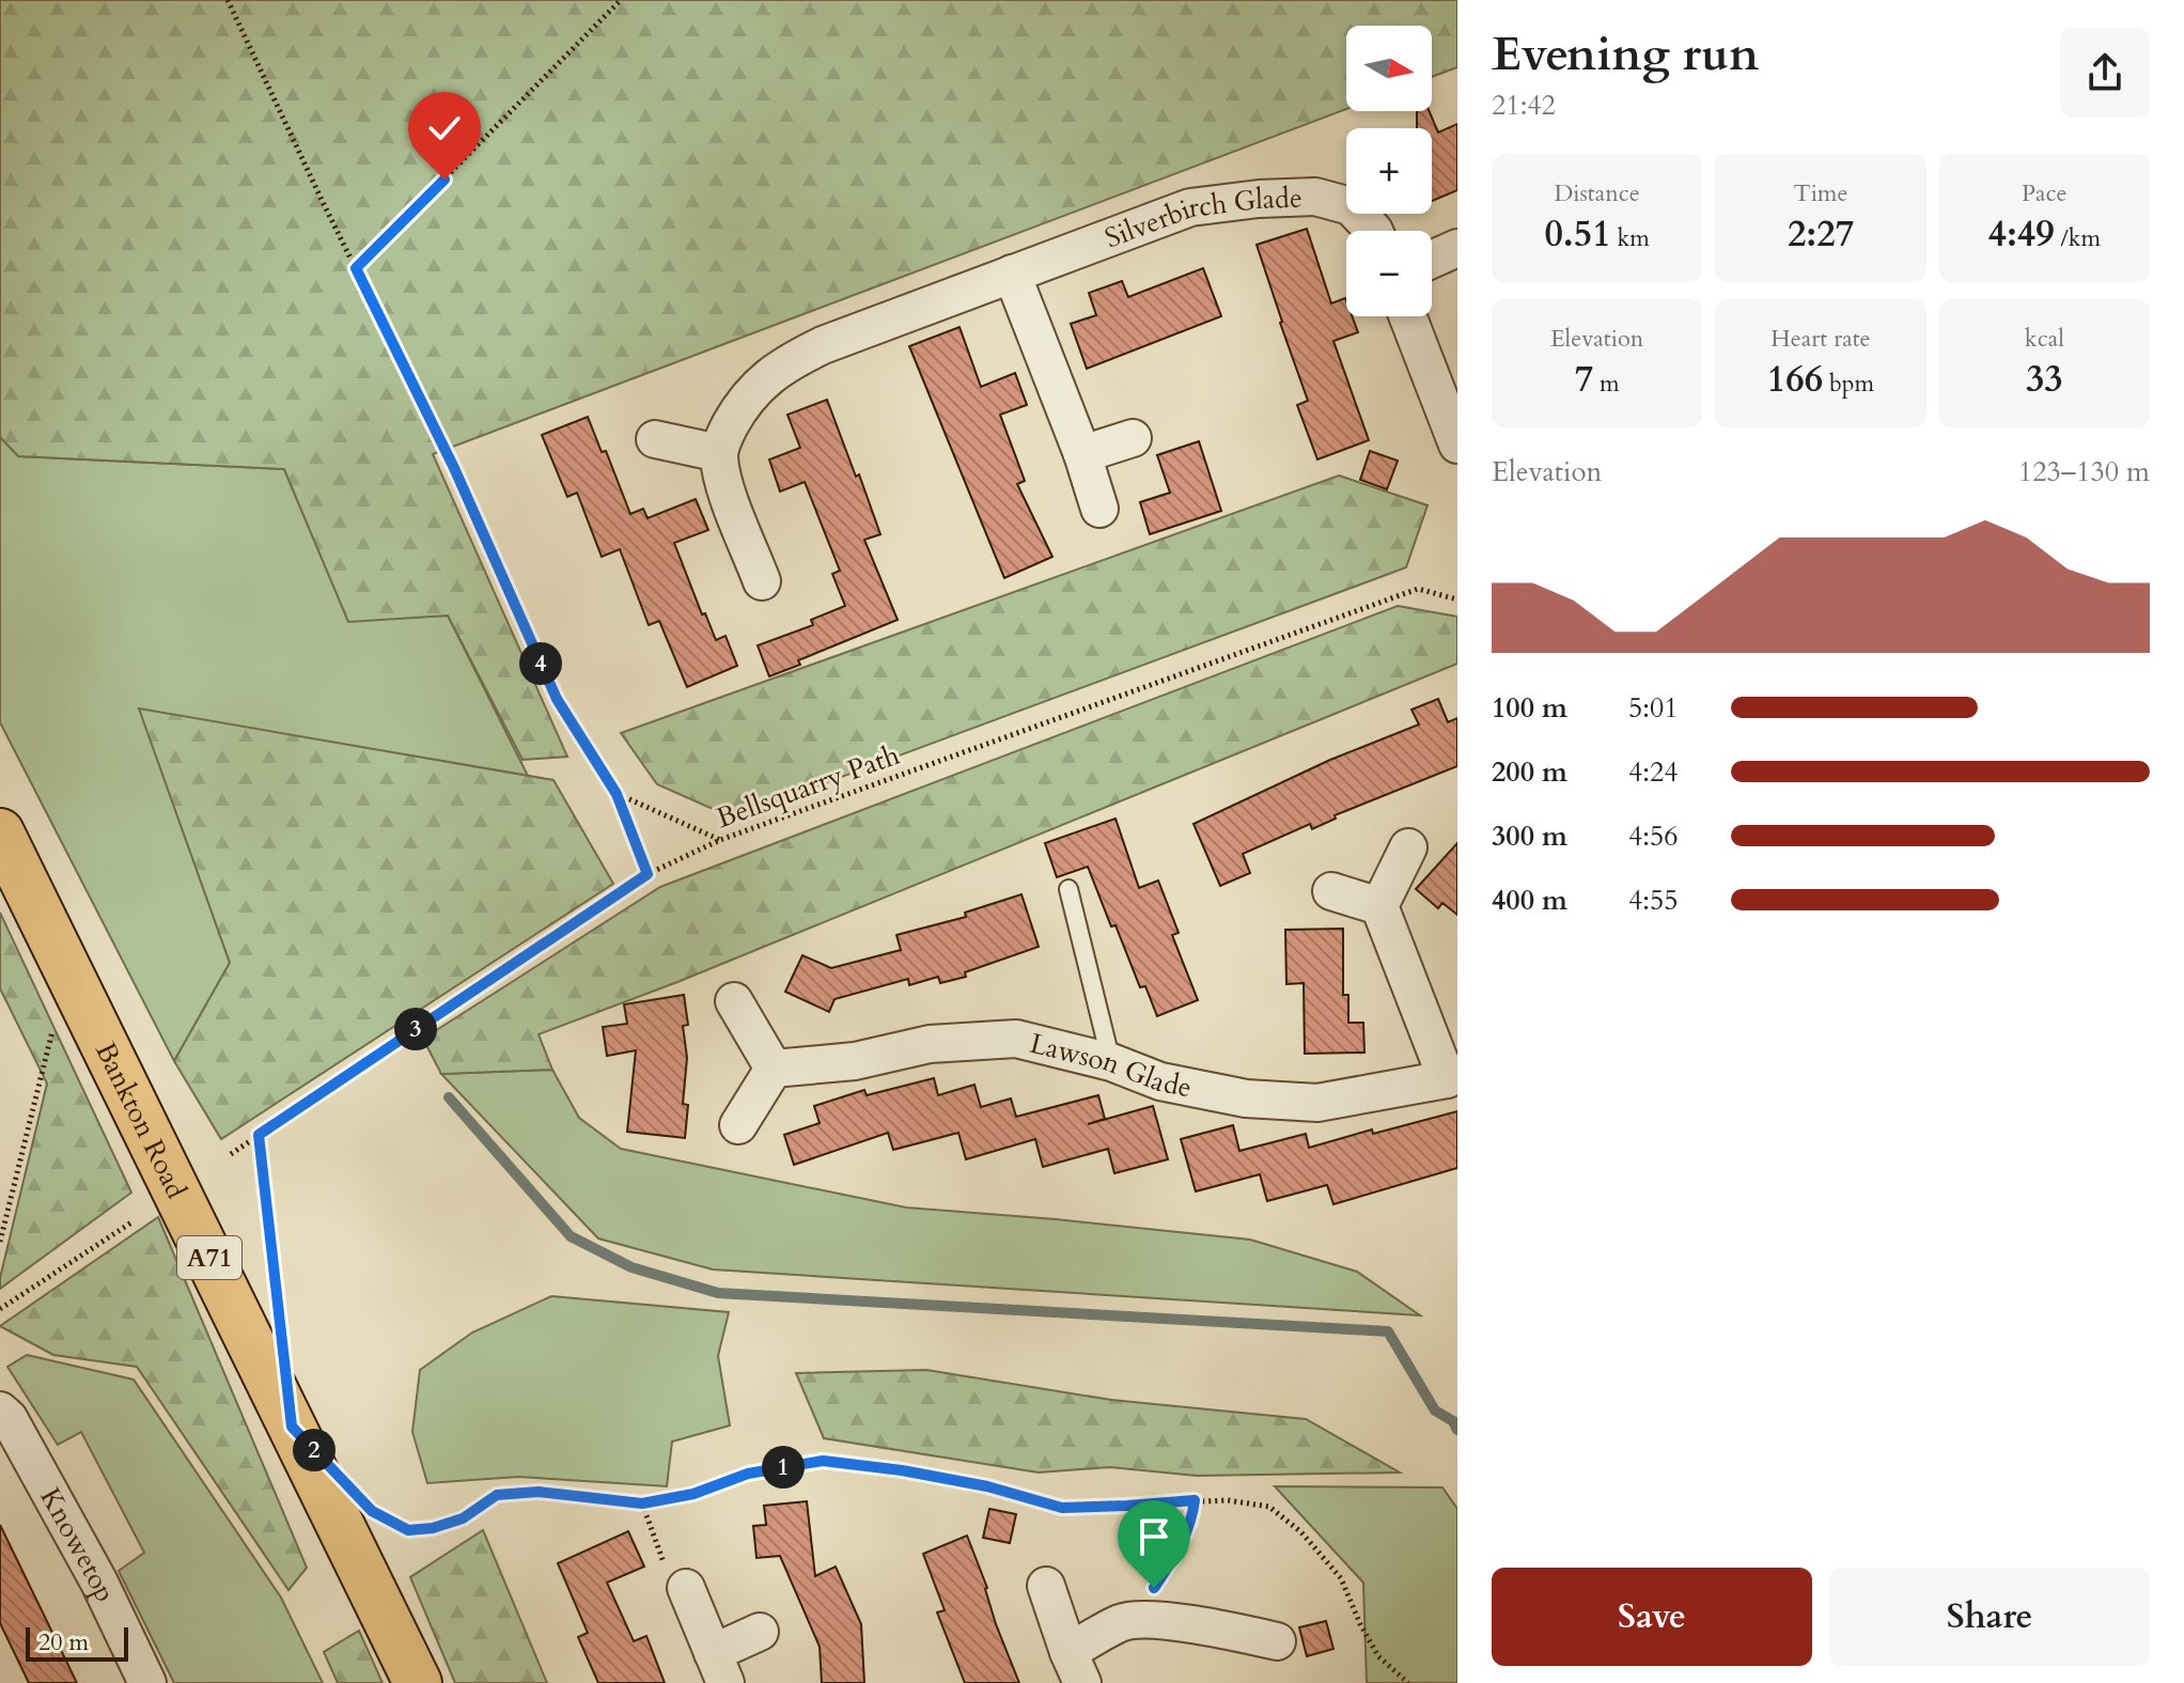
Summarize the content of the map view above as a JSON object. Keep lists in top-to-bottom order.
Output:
{
  "streets": {
    "main road": ["Bankton Road", "A71"],
    "street": ["Silverbirch Glade", "Lawson Glade", "Knowetop"],
    "path": ["Bellsquarry Path"]
  },
  "scale_bar": "20 m",
  "north": "right",
  "page": {
    "heading": ["Evening run", "21:42"],
    "map_buttons": ["+", "−"],
    "stats": [
      ["Distance", "0.51 km"],
      ["Time", "2:27"],
      ["Pace", "4:49 /km"],
      ["Elevation", "7 m"],
      ["Heart rate", "166 bpm"],
      ["kcal", "33"]
    ],
    "chart": ["Elevation", "123–130 m"],
    "pins": [
      "4",
      "3",
      "2",
      "1"
    ],
    "list": [
      {
        "name": "100 m",
        "note": "5:01"
      },
      {
        "name": "200 m",
        "note": "4:24"
      },
      {
        "name": "300 m",
        "note": "4:56"
      },
      {
        "name": "400 m",
        "note": "4:55"
      }
    ],
    "buttons": ["Save", "Share"],
    "scale": "20 m"
  }
}
